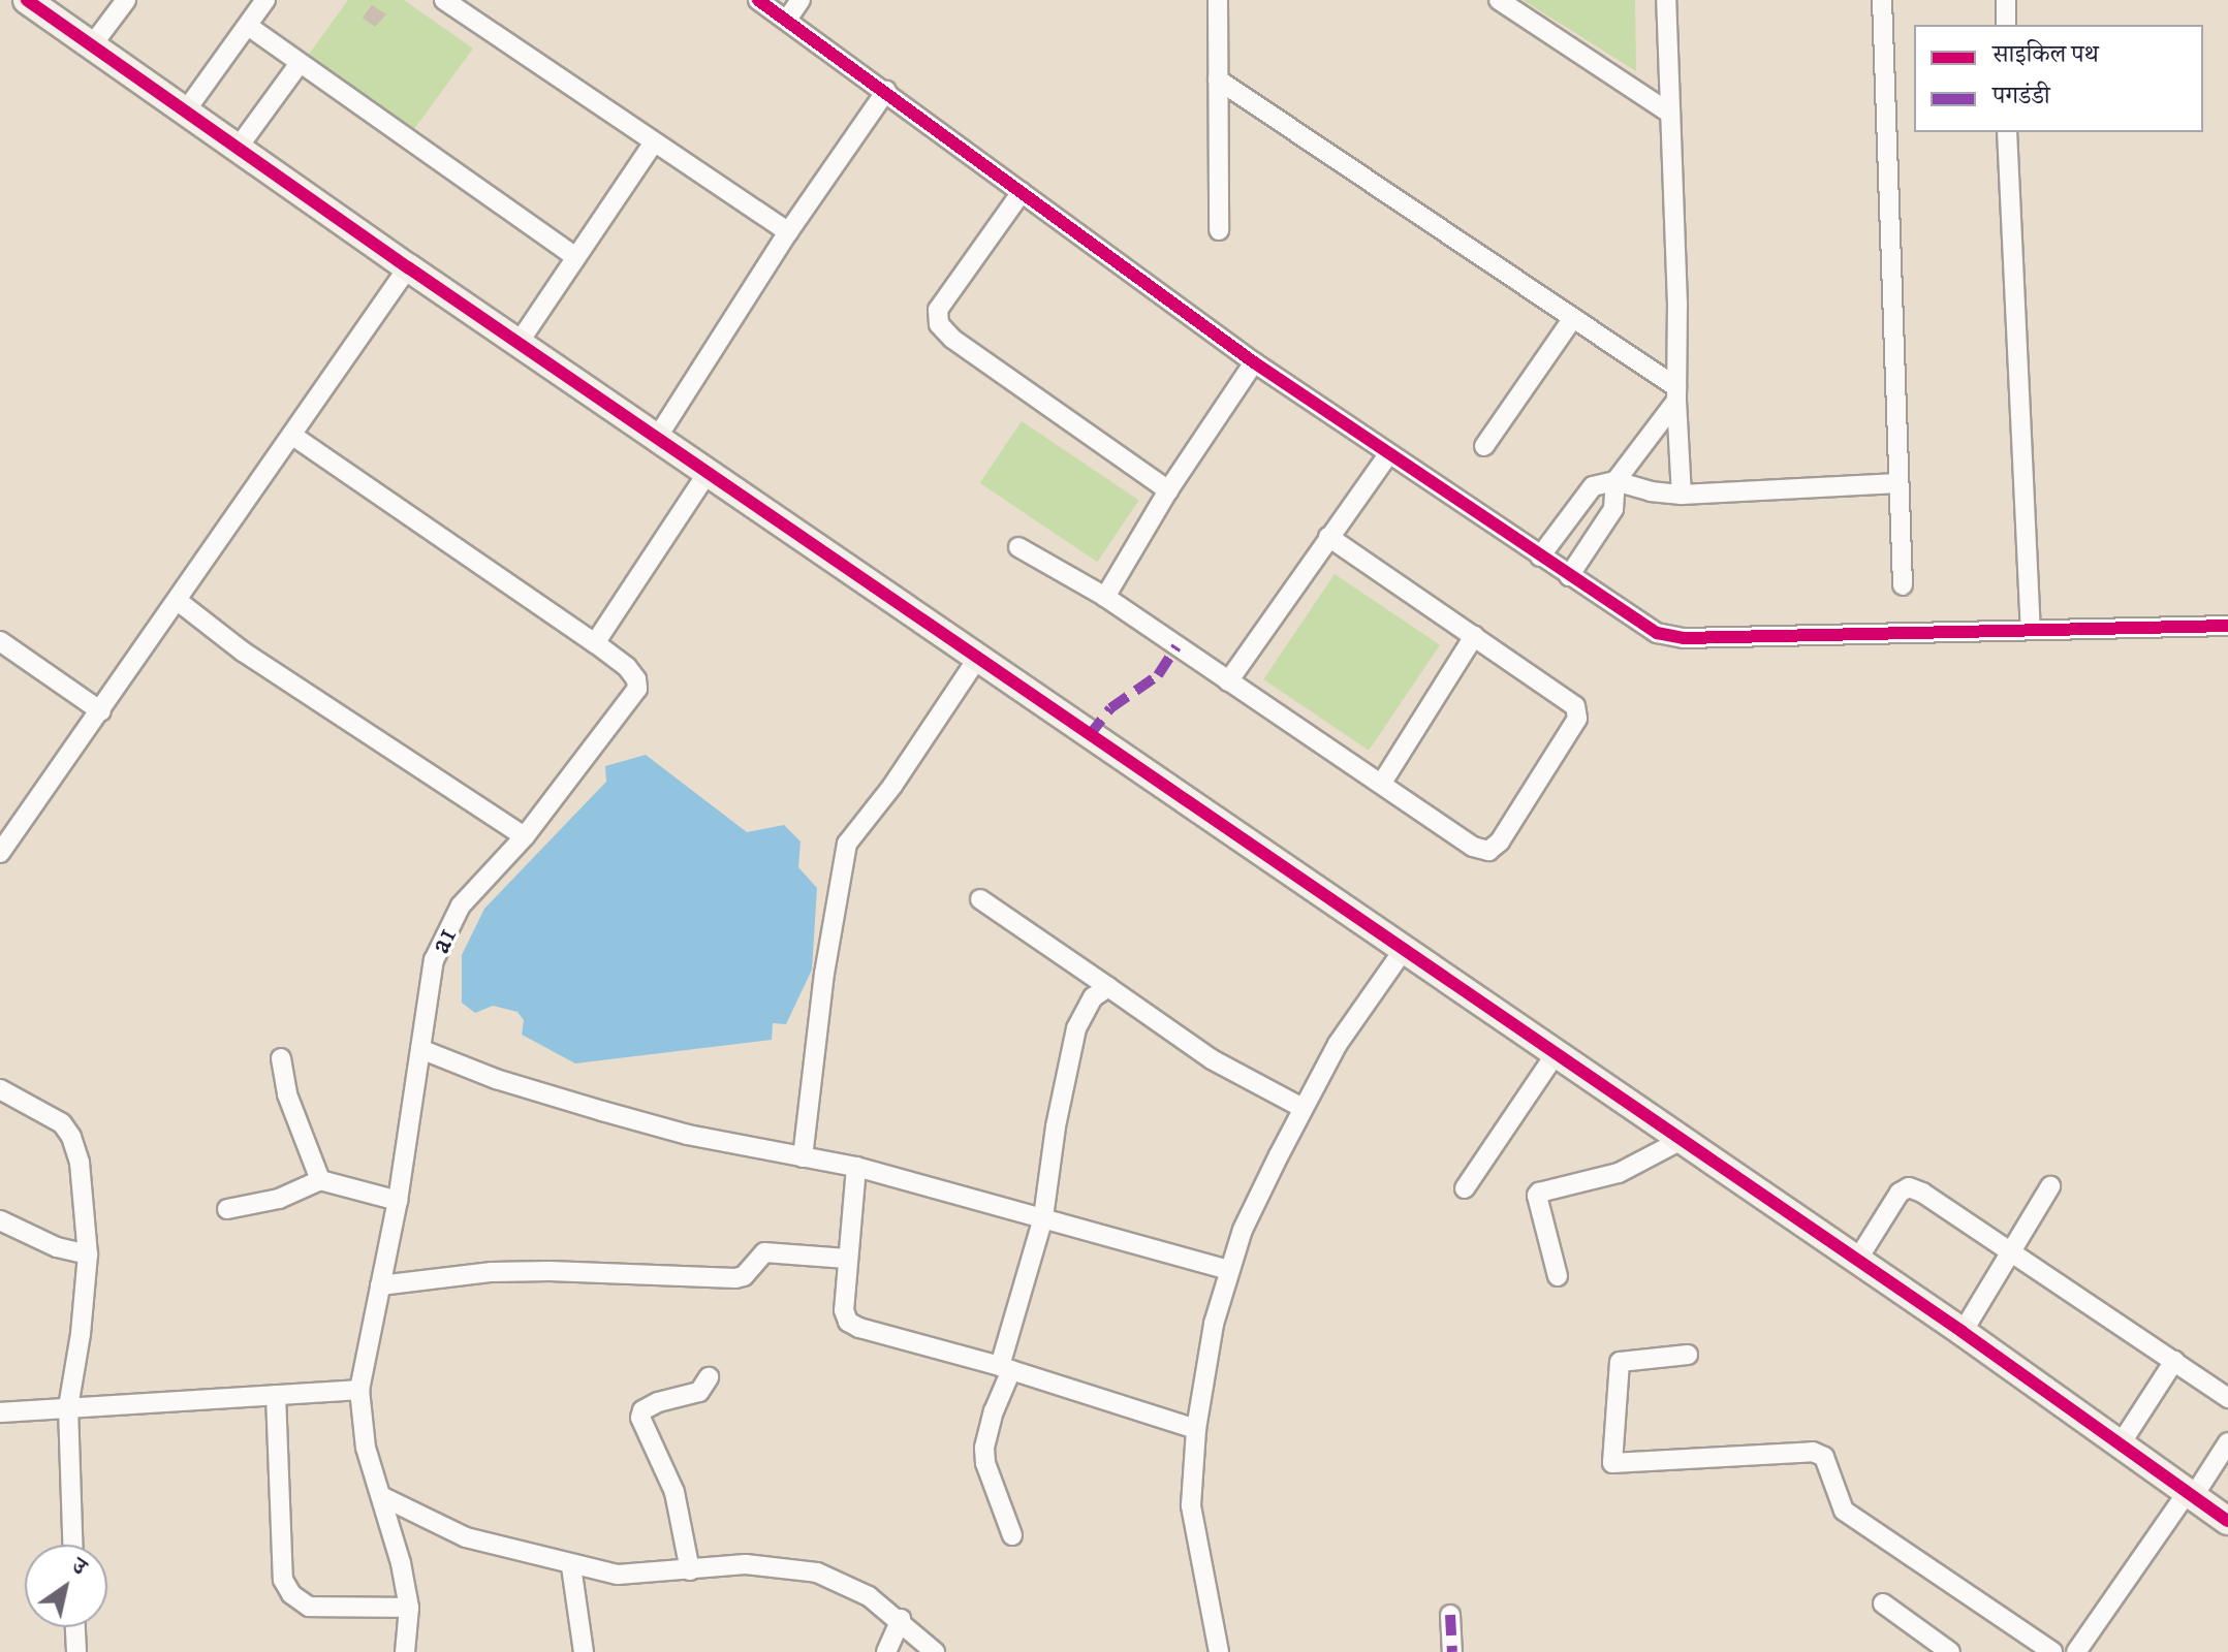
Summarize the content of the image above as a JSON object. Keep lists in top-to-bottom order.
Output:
{
  "streets": {
    "street": ["a1"]
  },
  "legend": ["साइकिल पथ", "पगडंडी"],
  "north": "top right"
}
